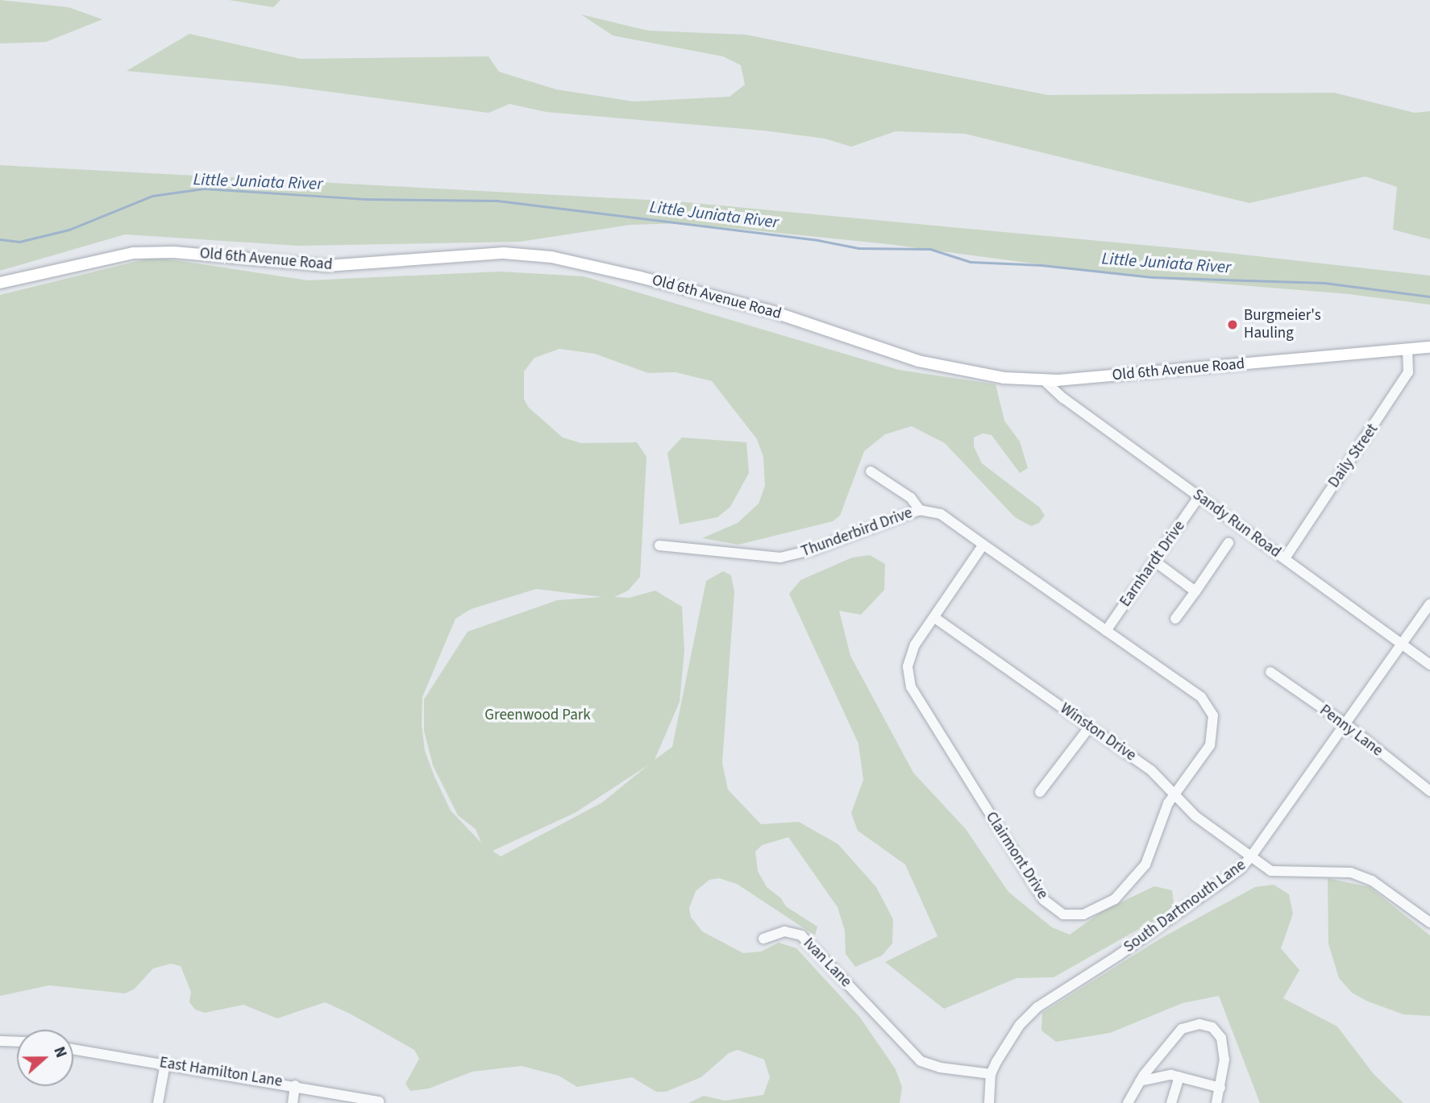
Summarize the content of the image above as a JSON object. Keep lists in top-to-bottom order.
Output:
{
  "streets": {
    "main road": ["Old 6th Avenue Road"],
    "street": [
      "Daily Street",
      "Sandy Run Road",
      "Thunderbird Drive",
      "Earnhardt Drive",
      "Penny Lane",
      "Winston Drive",
      "Clairmont Drive",
      "South Dartmouth Lane",
      "Ivan Lane",
      "East Hamilton Lane"
    ]
  },
  "crossings": [
    ["Old 6th Avenue Road", "Daily Street"],
    ["Old 6th Avenue Road", "Sandy Run Road"],
    ["Daily Street", "Sandy Run Road"],
    ["Sandy Run Road", "Earnhardt Drive"],
    ["Sandy Run Road", "South Dartmouth Lane"],
    ["Thunderbird Drive", "Clairmont Drive"],
    ["Earnhardt Drive", "Clairmont Drive"],
    ["Penny Lane", "South Dartmouth Lane"],
    ["Winston Drive", "Clairmont Drive"],
    ["Winston Drive", "South Dartmouth Lane"],
    ["South Dartmouth Lane", "Ivan Lane"]
  ],
  "water": ["Little Juniata River"],
  "parks": ["Greenwood Park"],
  "places": ["Burgmeier's Hauling"],
  "north": "right"
}
